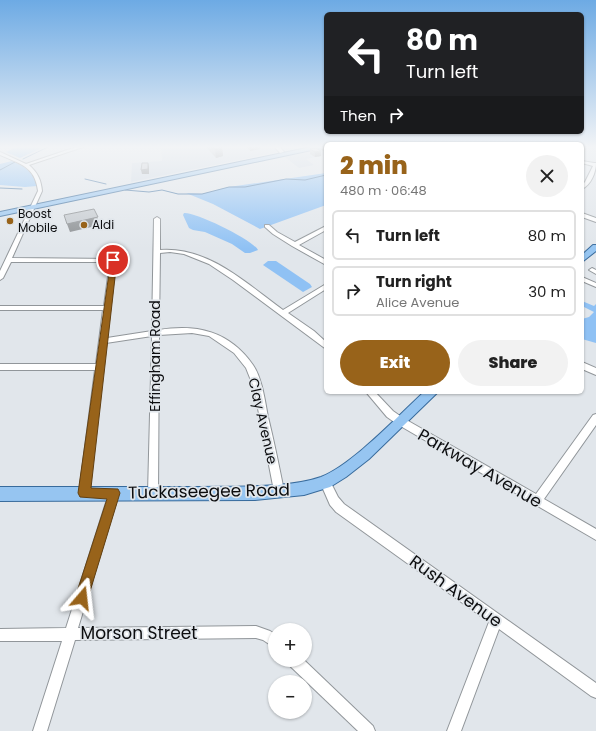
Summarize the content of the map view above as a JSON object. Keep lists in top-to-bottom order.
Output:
{
  "streets": {
    "main road": ["Tuckaseegee Road"],
    "street": [
      "Effingham Road",
      "Clay Avenue",
      "Parkway Avenue",
      "Rush Avenue",
      "Morson Street"
    ]
  },
  "crossings": [
    ["Effingham Road", "Clay Avenue"],
    ["Effingham Road", "Tuckaseegee Road"],
    ["Clay Avenue", "Tuckaseegee Road"],
    ["Parkway Avenue", "Tuckaseegee Road"],
    ["Tuckaseegee Road", "Rush Avenue"]
  ],
  "places": ["Boost Mobile", "Aldi"],
  "page": {
    "turn": ["80 m", "Turn left"],
    "then": "Then",
    "heading": ["2 min", "480 m · 06:48"],
    "list": [
      {
        "name": "Turn left",
        "value": "80 m"
      },
      {
        "name": "Turn right",
        "note": "Alice Avenue",
        "value": "30 m"
      }
    ],
    "buttons": ["Exit", "Share"],
    "map_buttons": ["+", "−"]
  }
}
